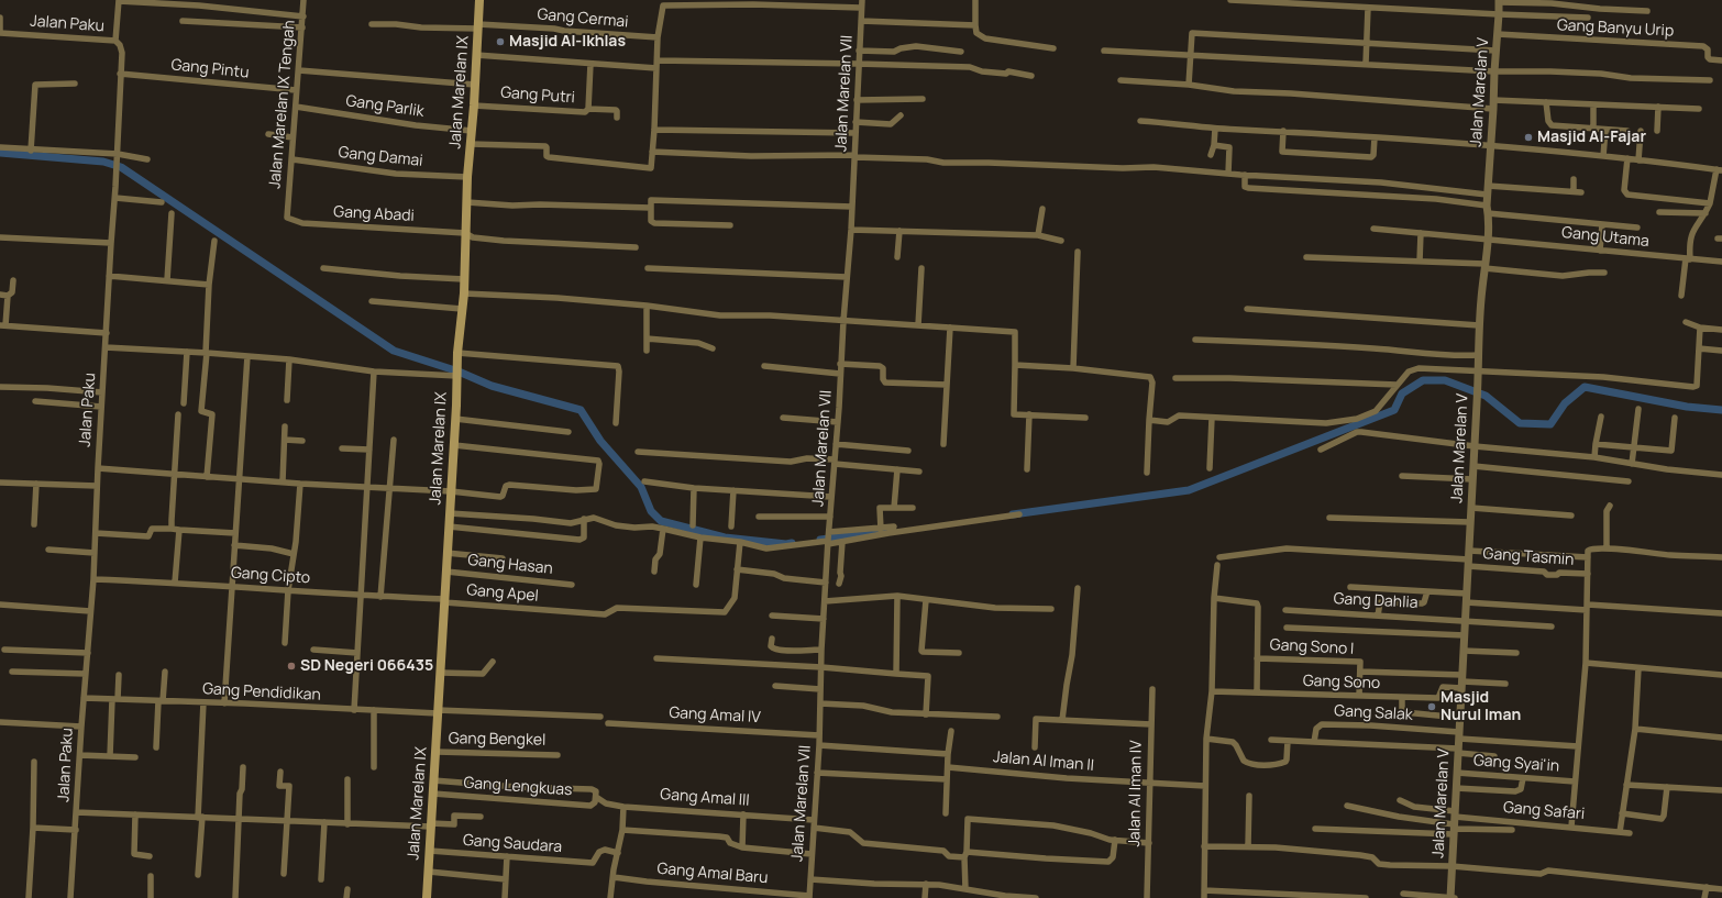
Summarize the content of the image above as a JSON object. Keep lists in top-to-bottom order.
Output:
{
  "streets": {
    "main road": ["Jalan Marelan IX"],
    "street": [
      "Gang Cermai",
      "Jalan Paku",
      "Gang Banyu Urip",
      "Gang Pintu",
      "Jalan Marelan V",
      "Jalan Marelan VII",
      "Gang Putri",
      "Jalan Marelan IX Tengah",
      "Gang Parlik",
      "Gang Damai",
      "Gang Abadi",
      "Gang Utama",
      "Gang Tasmin",
      "Gang Hasan",
      "Gang Cipto",
      "Gang Apel",
      "Gang Dahlia",
      "Gang Sono I",
      "Gang Sono",
      "Gang Pendidikan",
      "Gang Salak",
      "Gang Amal IV",
      "Gang Bengkel",
      "Jalan Al Iman II",
      "Gang Syai'in",
      "Gang Lengkuas",
      "Jalan Al Iman IV",
      "Gang Amal III",
      "Gang Safari",
      "Gang Saudara",
      "Gang Amal Baru"
    ]
  },
  "crossings": [
    ["Gang Cermai", "Jalan Marelan IX"],
    ["Jalan Paku", "Gang Pintu"],
    ["Jalan Paku", "Gang Cipto"],
    ["Jalan Paku", "Gang Pendidikan"],
    ["Gang Banyu Urip", "Jalan Marelan V"],
    ["Gang Pintu", "Jalan Marelan IX Tengah"],
    ["Jalan Marelan IX", "Gang Putri"],
    ["Jalan Marelan IX", "Gang Parlik"],
    ["Jalan Marelan IX", "Gang Damai"],
    ["Jalan Marelan IX", "Gang Abadi"],
    ["Jalan Marelan IX", "Gang Hasan"],
    ["Jalan Marelan IX", "Gang Cipto"],
    ["Jalan Marelan IX", "Gang Apel"],
    ["Jalan Marelan IX", "Gang Pendidikan"],
    ["Jalan Marelan IX", "Gang Bengkel"],
    ["Jalan Marelan IX", "Gang Lengkuas"],
    ["Jalan Marelan IX", "Gang Amal III"],
    ["Jalan Marelan IX", "Gang Saudara"],
    ["Jalan Marelan V", "Gang Utama"],
    ["Jalan Marelan V", "Gang Tasmin"],
    ["Jalan Marelan V", "Gang Dahlia"],
    ["Jalan Marelan V", "Gang Sono"],
    ["Jalan Marelan V", "Gang Salak"],
    ["Jalan Marelan V", "Gang Syai'in"],
    ["Jalan Marelan V", "Gang Safari"],
    ["Jalan Marelan VII", "Gang Amal IV"],
    ["Jalan Marelan VII", "Gang Amal III"],
    ["Jalan Marelan VII", "Gang Amal Baru"],
    ["Jalan Marelan IX Tengah", "Gang Parlik"],
    ["Jalan Marelan IX Tengah", "Gang Damai"],
    ["Jalan Marelan IX Tengah", "Gang Abadi"],
    ["Gang Cipto", "Gang Apel"],
    ["Gang Sono I", "Gang Sono"],
    ["Jalan Al Iman II", "Jalan Al Iman IV"],
    ["Gang Lengkuas", "Gang Amal III"]
  ],
  "places": [
    "Masjid Al-Ikhlas",
    "Masjid Al-Fajar",
    "SD Negeri 066435",
    "Masjid Nurul Iman"
  ]
}
